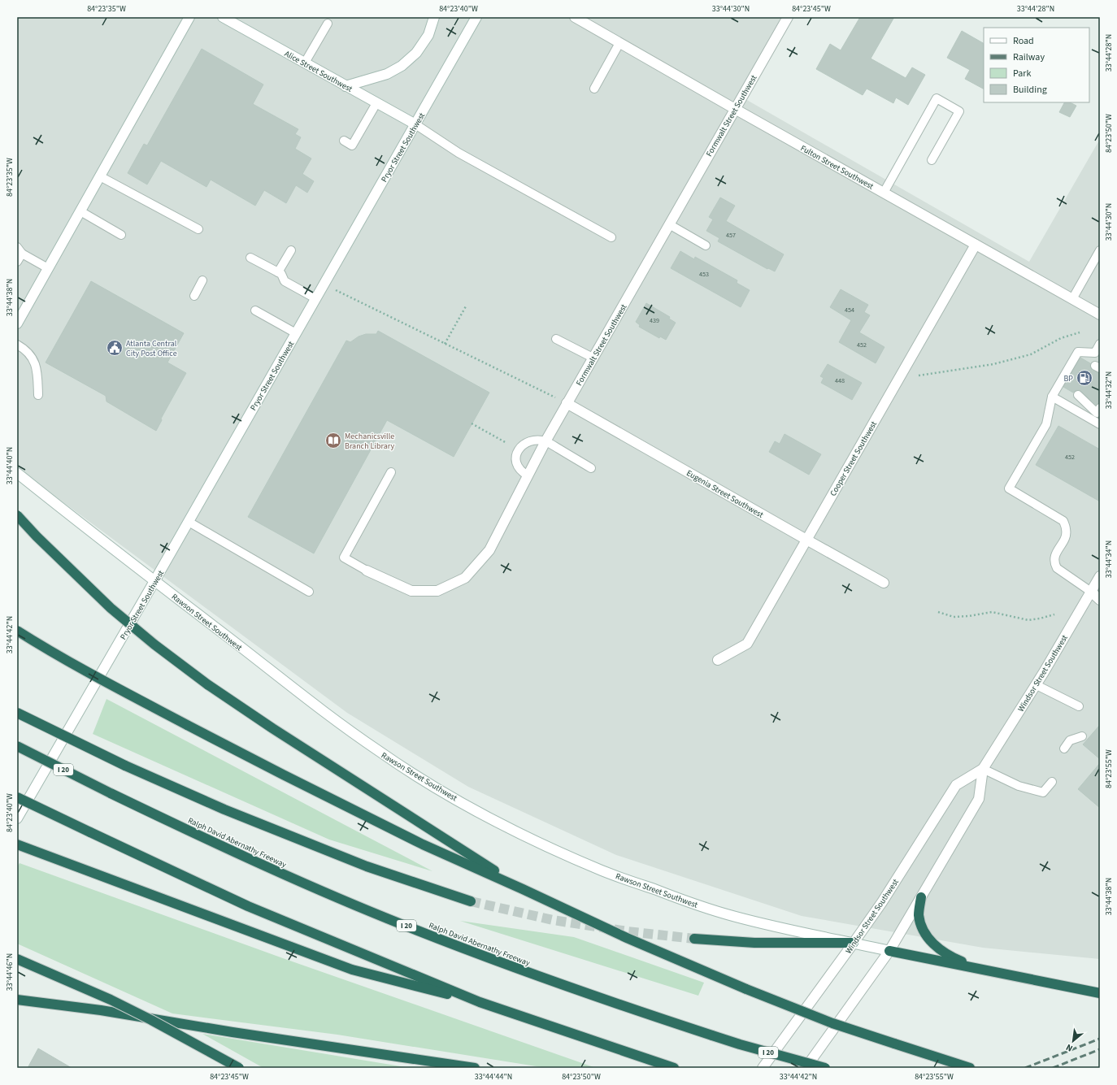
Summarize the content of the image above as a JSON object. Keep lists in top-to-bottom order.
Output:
{
  "streets": {
    "highway": ["I 20", "Ralph David Abernathy Freeway"],
    "street": [
      "Alice Street Southwest",
      "Formwalt Street Southwest",
      "Pryor Street Southwest",
      "Fulton Street Southwest",
      "Cooper Street Southwest",
      "Eugenia Street Southwest",
      "Rawson Street Southwest",
      "Windsor Street Southwest"
    ]
  },
  "crossings": [
    ["Alice Street Southwest", "Pryor Street Southwest"],
    ["Formwalt Street Southwest", "Fulton Street Southwest"],
    ["Formwalt Street Southwest", "Eugenia Street Southwest"],
    ["Pryor Street Southwest", "Rawson Street Southwest"],
    ["Fulton Street Southwest", "Cooper Street Southwest"],
    ["Cooper Street Southwest", "Eugenia Street Southwest"],
    ["Rawson Street Southwest", "Windsor Street Southwest"]
  ],
  "places": {
    "public building": ["Atlanta Central City Post Office"],
    "fuel station": ["BP"],
    "library": ["Mechanicsville Branch Library"]
  },
  "house_numbers": [
    "457",
    "453",
    "454",
    "439",
    "452",
    "448",
    "452"
  ],
  "legend": [
    "Road",
    "Railway",
    "Park",
    "Building"
  ],
  "north": "bottom left",
  "coordinates": [
    "84°23'35\"W",
    "84°23'40\"W",
    "33°44'30\"N",
    "84°23'45\"W",
    "33°44'28\"N",
    "84°23'50\"W",
    "33°44'38\"N",
    "33°44'32\"N",
    "33°44'40\"N",
    "33°44'34\"N",
    "33°44'42\"N",
    "84°23'55\"W",
    "33°44'46\"N",
    "33°44'44\"N"
  ]
}
